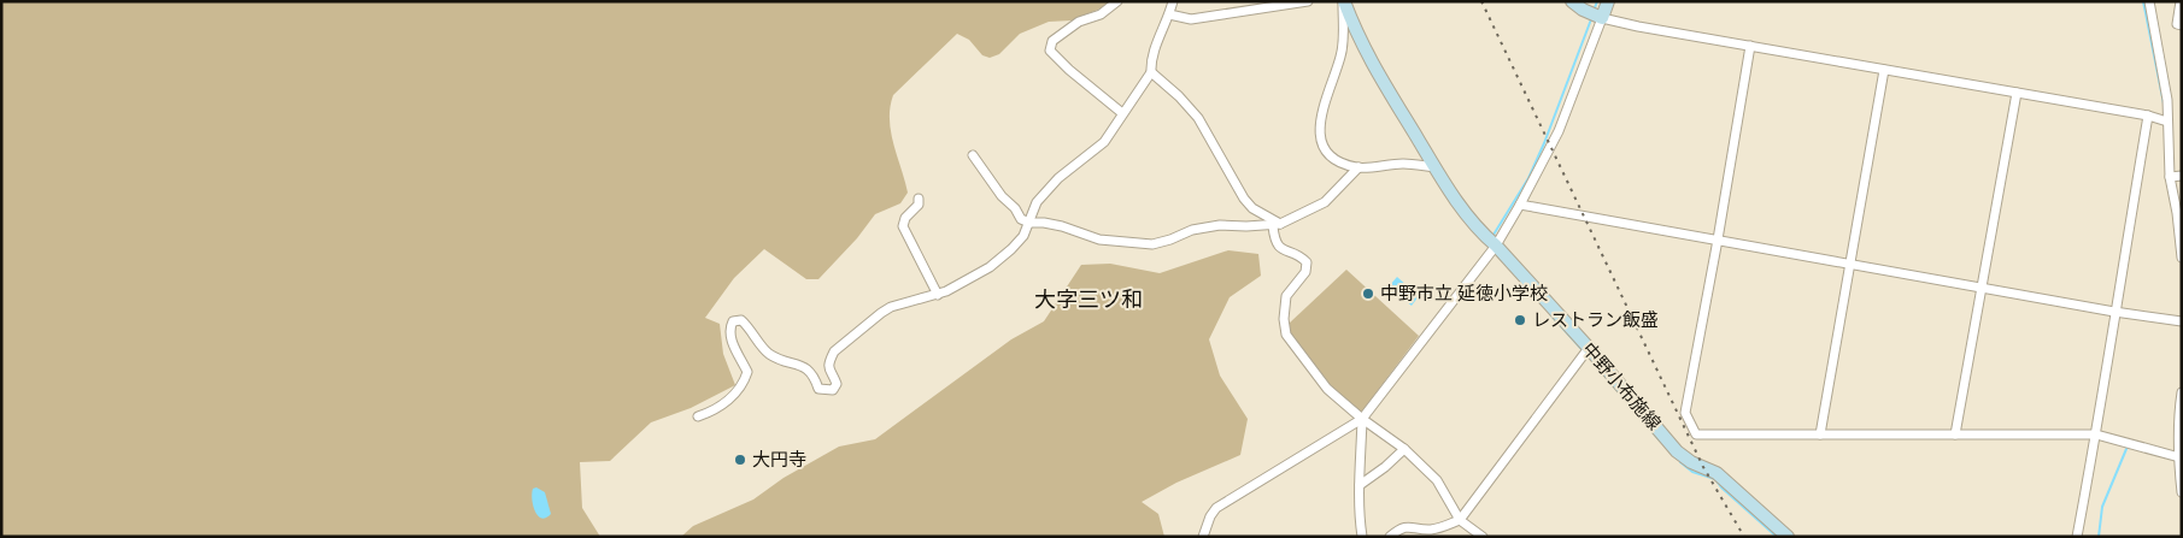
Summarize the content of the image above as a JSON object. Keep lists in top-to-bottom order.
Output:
{
  "streets": {
    "main road": ["中野小布施線"]
  },
  "districts": ["大字三ツ和"],
  "places": ["中野市立 延徳小学校", "レストラン飯盛", "大円寺"]
}
